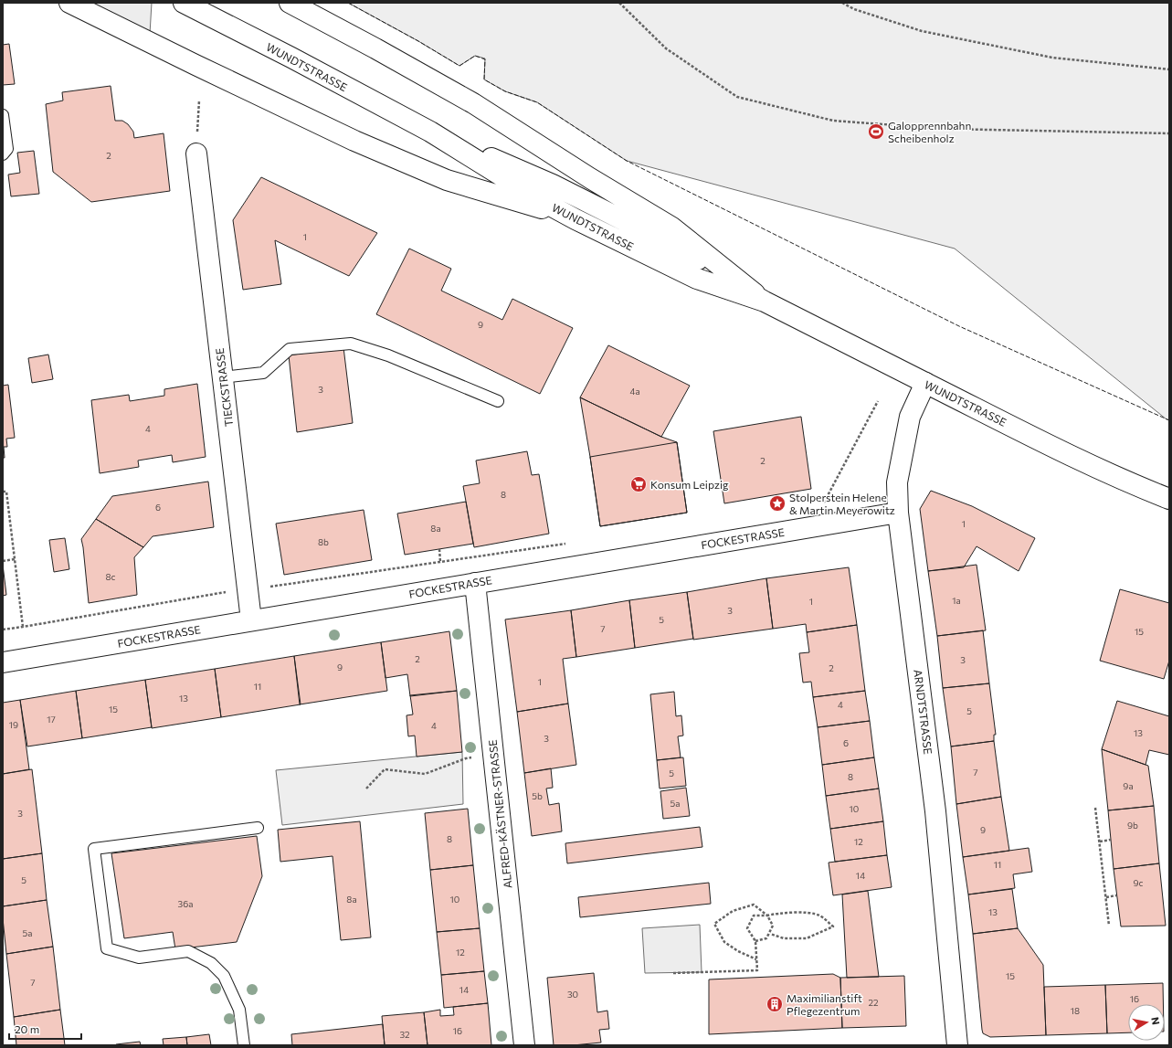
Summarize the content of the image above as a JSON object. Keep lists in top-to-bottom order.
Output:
{
  "streets": {
    "main road": [
      "WUNDTSTRASSE",
      "TIECKSTRASSE",
      "FOCKESTRASSE",
      "ARNDTSTRASSE",
      "ALFRED-KÄSTNER-STRASSE"
    ]
  },
  "crossings": [
    ["WUNDTSTRASSE", "ARNDTSTRASSE"],
    ["TIECKSTRASSE", "FOCKESTRASSE"],
    ["FOCKESTRASSE", "ARNDTSTRASSE"],
    ["FOCKESTRASSE", "ALFRED-KÄSTNER-STRASSE"]
  ],
  "places": {
    "sports": ["Galopprennbahn Scheibenholz"],
    "supermarket": ["Konsum Leipzig"],
    "place": ["Stolperstein Helene & Martin Meyerowitz"],
    "building": ["Maximilianstift Pflegezentrum"]
  },
  "house_numbers": [
    "2",
    "1",
    "9",
    "3",
    "4a",
    "4",
    "2",
    "8",
    "6",
    "1",
    "8a",
    "8b",
    "8c",
    "1a",
    "1",
    "3",
    "5",
    "7",
    "15",
    "2",
    "3",
    "9",
    "2",
    "1",
    "11",
    "13",
    "4",
    "15",
    "5",
    "17",
    "19",
    "4",
    "13",
    "3",
    "6",
    "7",
    "5",
    "8",
    "9a",
    "5b",
    "5a",
    "10",
    "3",
    "9b",
    "9",
    "8",
    "12",
    "11",
    "14",
    "5",
    "9c",
    "8a",
    "10",
    "36a",
    "13",
    "5a",
    "12",
    "15",
    "7",
    "14",
    "30",
    "16",
    "22",
    "18",
    "16",
    "32"
  ],
  "scale_bar": "20 m",
  "north": "right"
}
